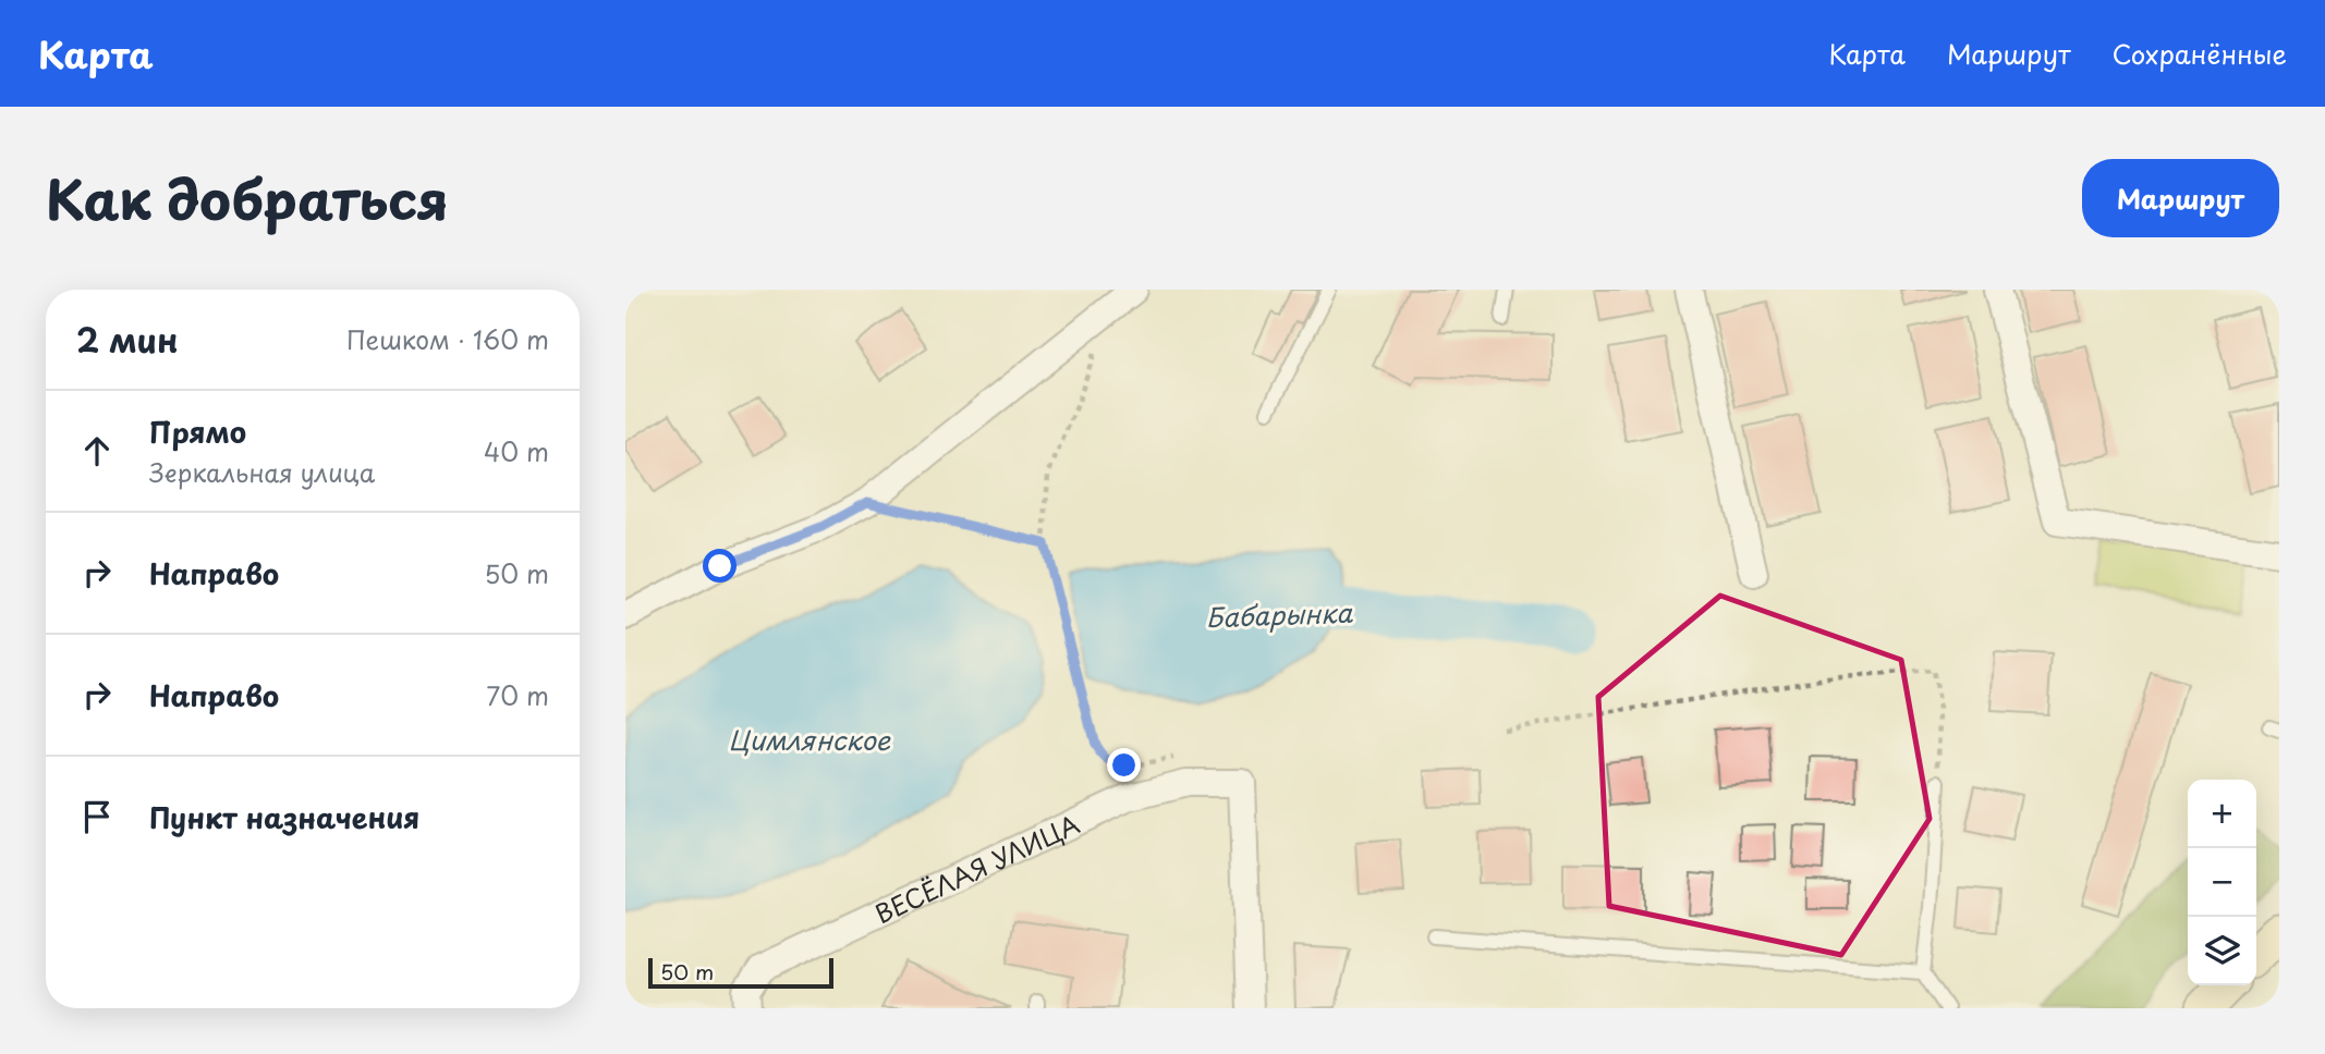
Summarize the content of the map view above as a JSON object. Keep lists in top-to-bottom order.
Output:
{
  "streets": {
    "street": ["ВЕСЁЛАЯ УЛИЦА"]
  },
  "water": ["Бабарынка", "Цимлянское"],
  "scale_bar": "50 m",
  "page": {
    "header": "Карта",
    "nav": ["Карта", "Маршрут", "Сохранённые"],
    "title": "Как добраться",
    "buttons": "Маршрут",
    "heading": ["2 мин", "Пешком · 160 m"],
    "list": [
      ["Прямо", "Зеркальная улица", "40 m"],
      ["Направо", "50 m"],
      ["Направо", "70 m"],
      "Пункт назначения"
    ],
    "map_buttons": ["+", "−"],
    "scale": "50 m"
  }
}
